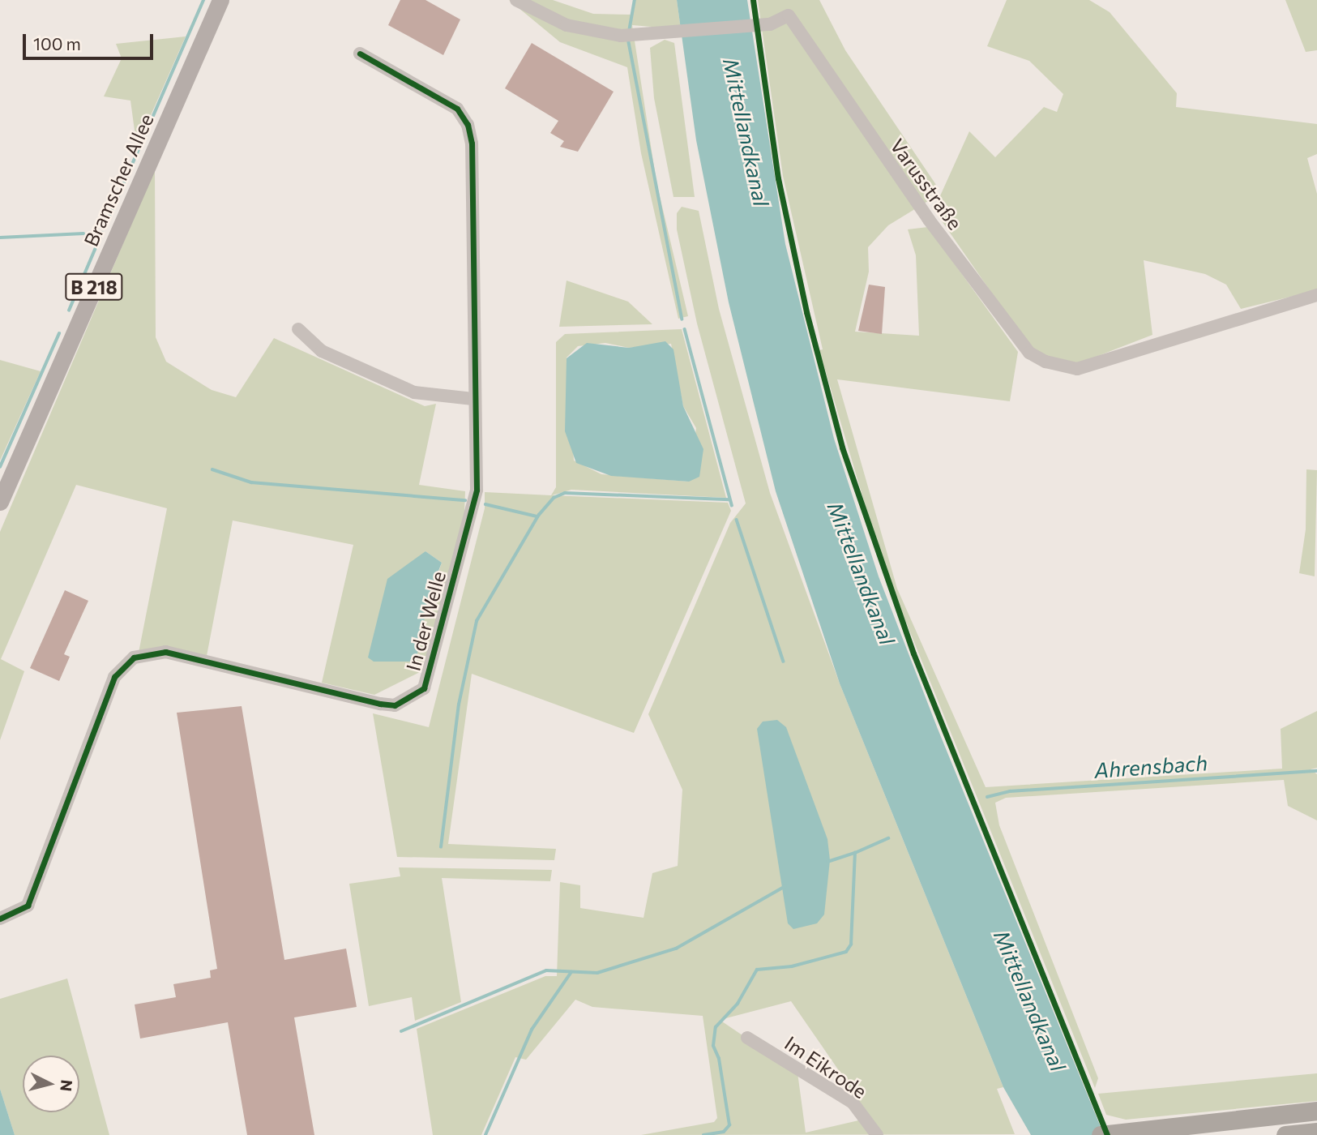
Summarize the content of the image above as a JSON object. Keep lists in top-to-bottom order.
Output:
{
  "streets": {
    "main road": ["Bramscher Allee", "B 218"],
    "street": ["Varusstraße", "In der Welle", "Im Eikrode"]
  },
  "water": ["Mittellandkanal", "Ahrensbach"],
  "scale_bar": "100 m",
  "north": "right"
}
